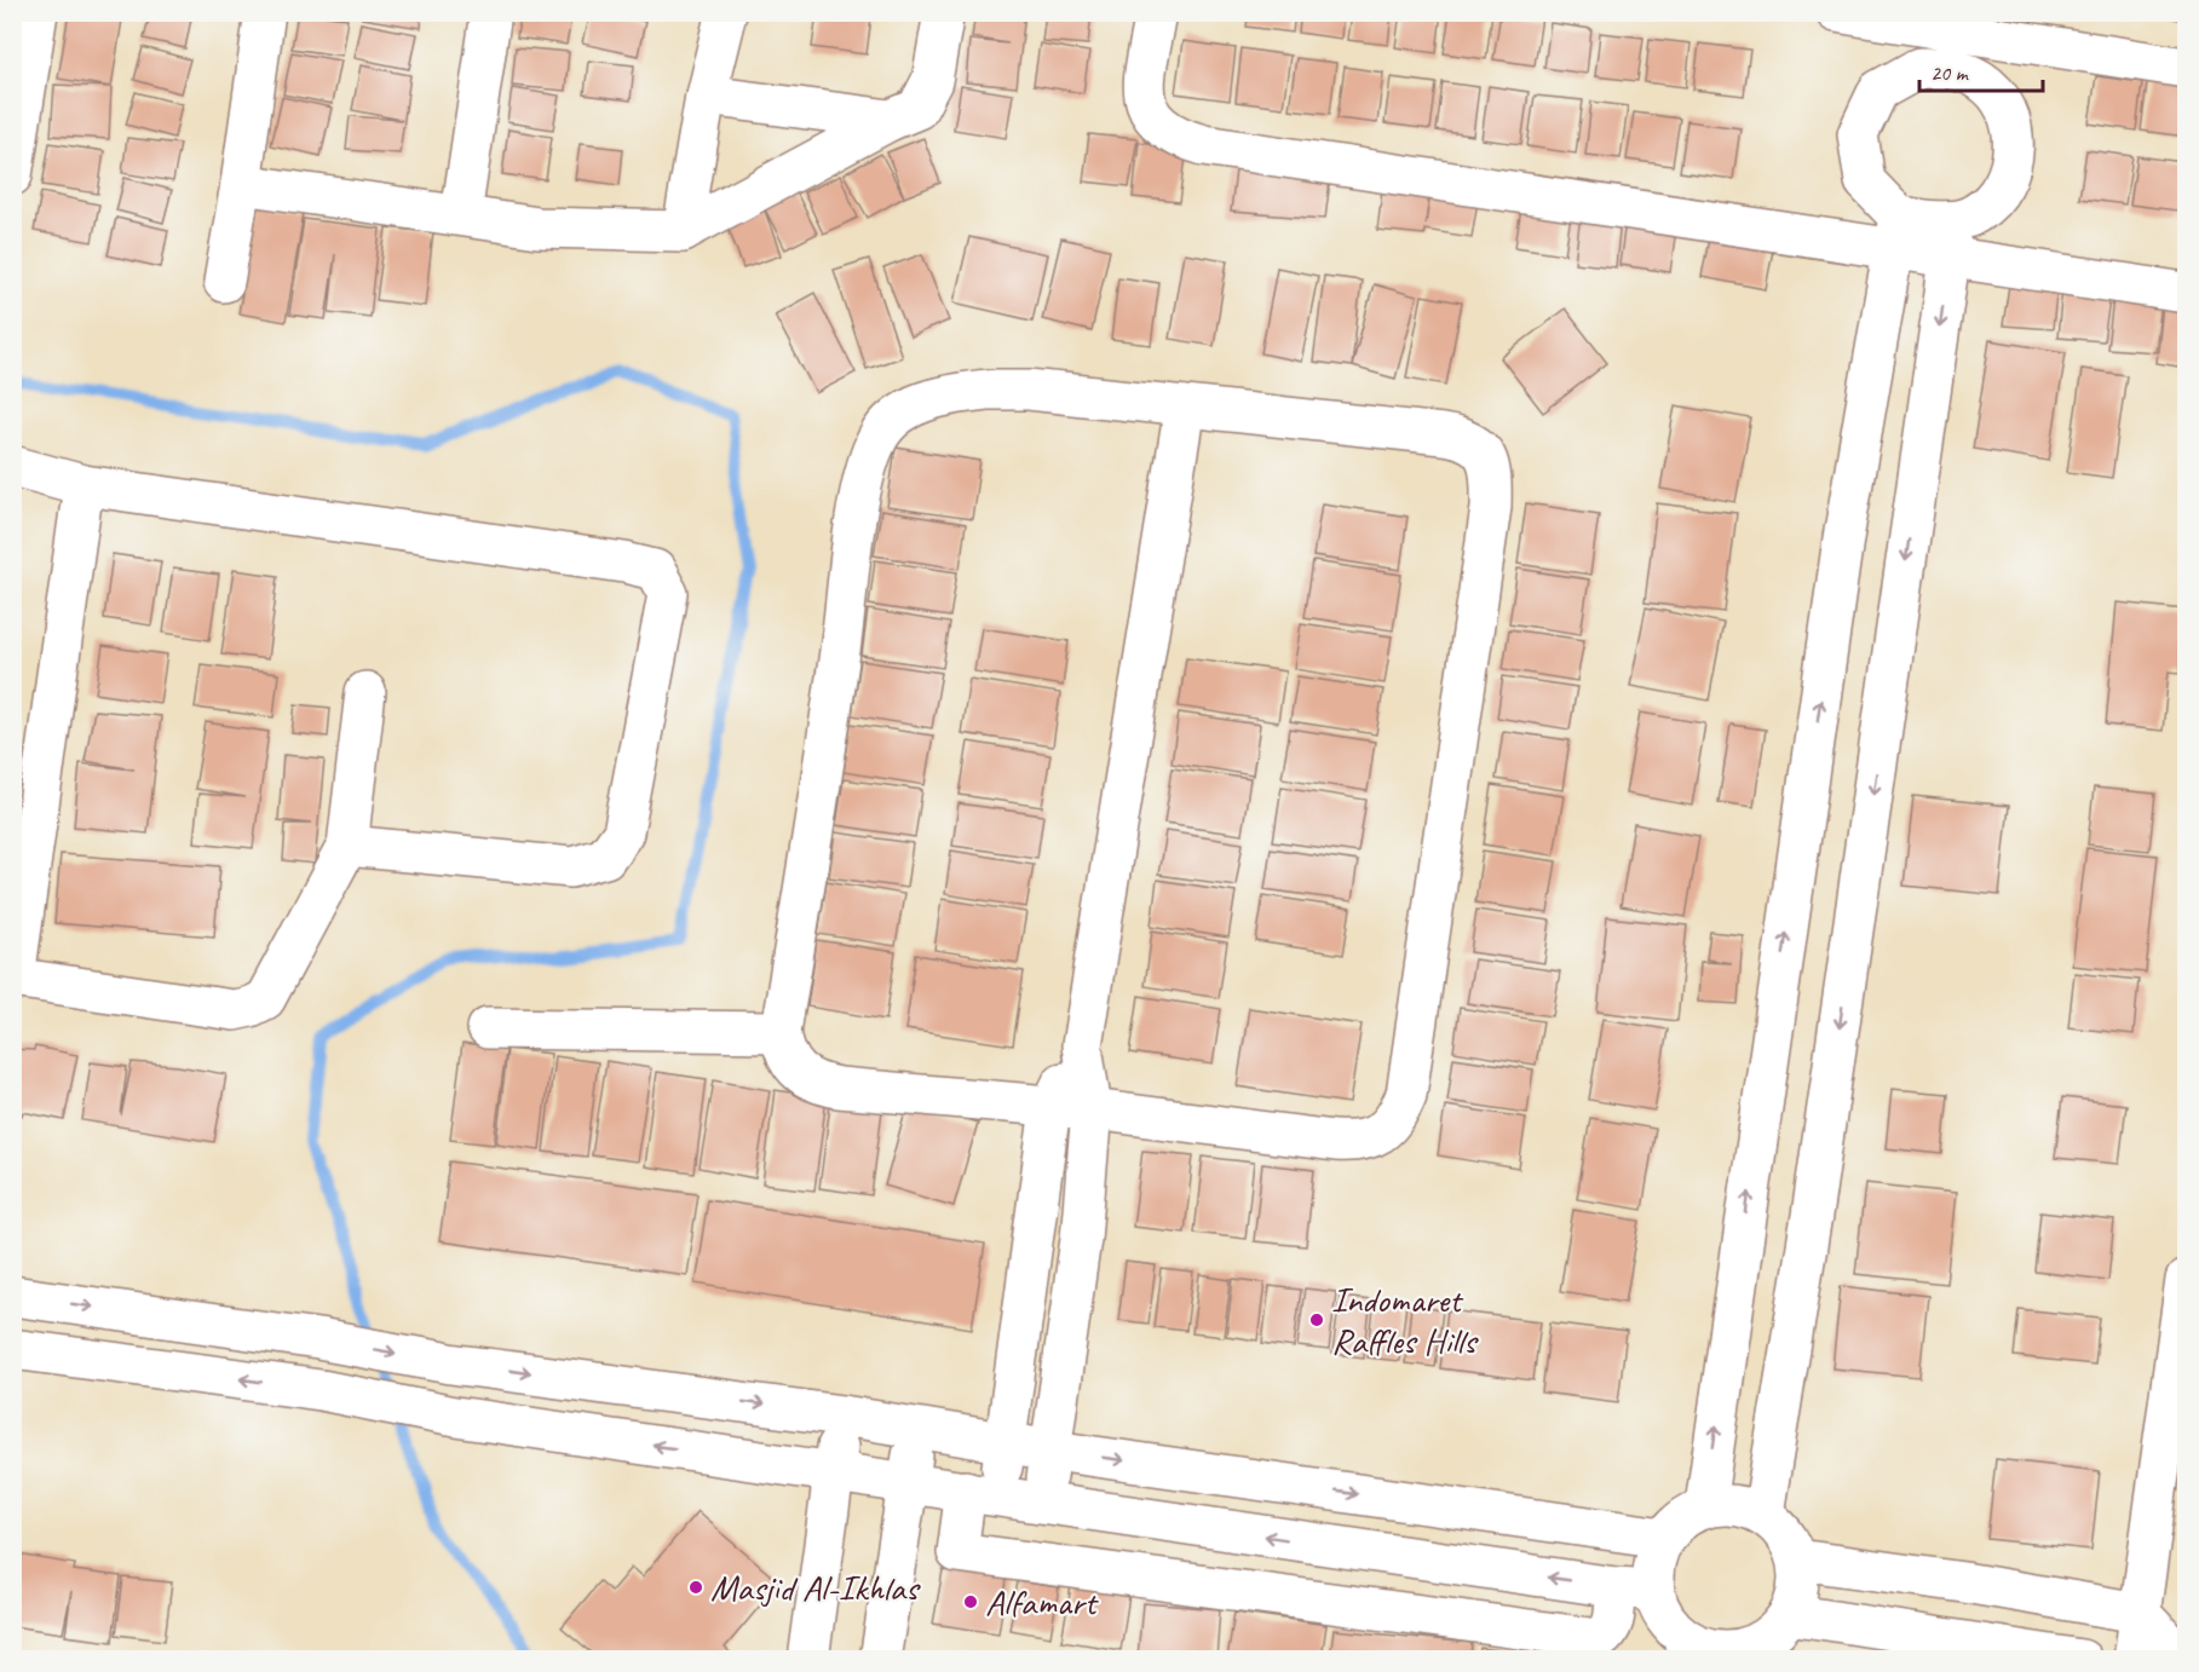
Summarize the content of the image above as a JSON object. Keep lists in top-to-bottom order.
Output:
{
  "places": ["Indomaret Raffles Hills", "Masjid Al-Ikhlas", "Alfamart"],
  "scale_bar": "20 m"
}
